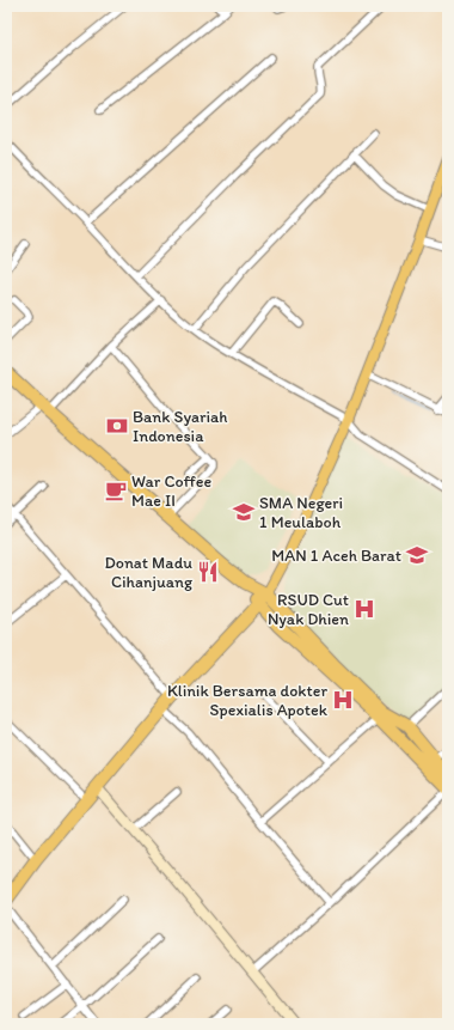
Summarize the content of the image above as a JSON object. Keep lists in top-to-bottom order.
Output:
{
  "places": {
    "bank": ["Bank Syariah Indonesia"],
    "cafe": ["War Coffee Mae II"],
    "school or university": ["SMA Negeri 1 Meulaboh", "MAN 1 Aceh Barat"],
    "restaurant": ["Donat Madu Cihanjuang"],
    "hospital": ["RSUD Cut Nyak Dhien", "Klinik Bersama dokter Spexialis Apotek"]
  }
}
